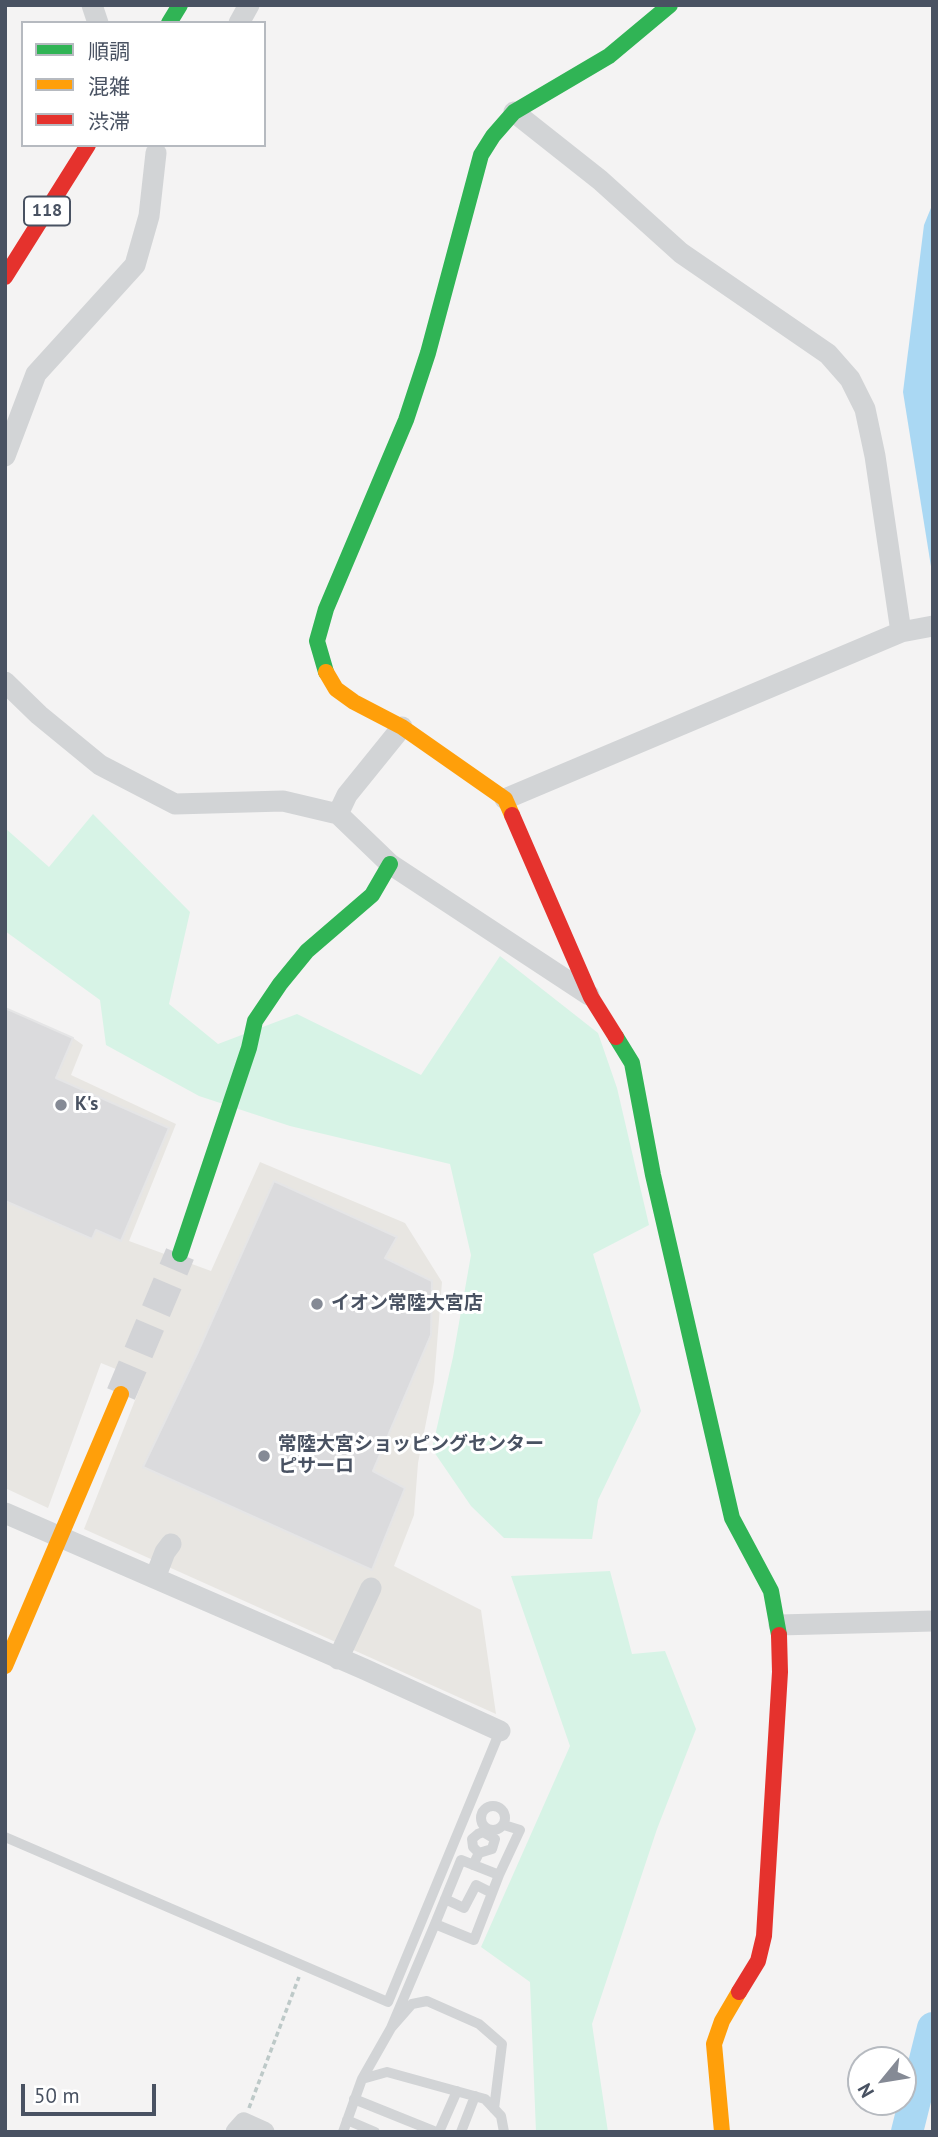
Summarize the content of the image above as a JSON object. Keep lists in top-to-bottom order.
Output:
{
  "streets": {
    "main road": ["118"]
  },
  "places": ["K's", "イオン常陸大宮店", "常陸大宮ショッピングセンター ピサーロ"],
  "legend": ["順調", "混雑", "渋滞"],
  "scale_bar": "50 m",
  "north": "bottom left"
}
